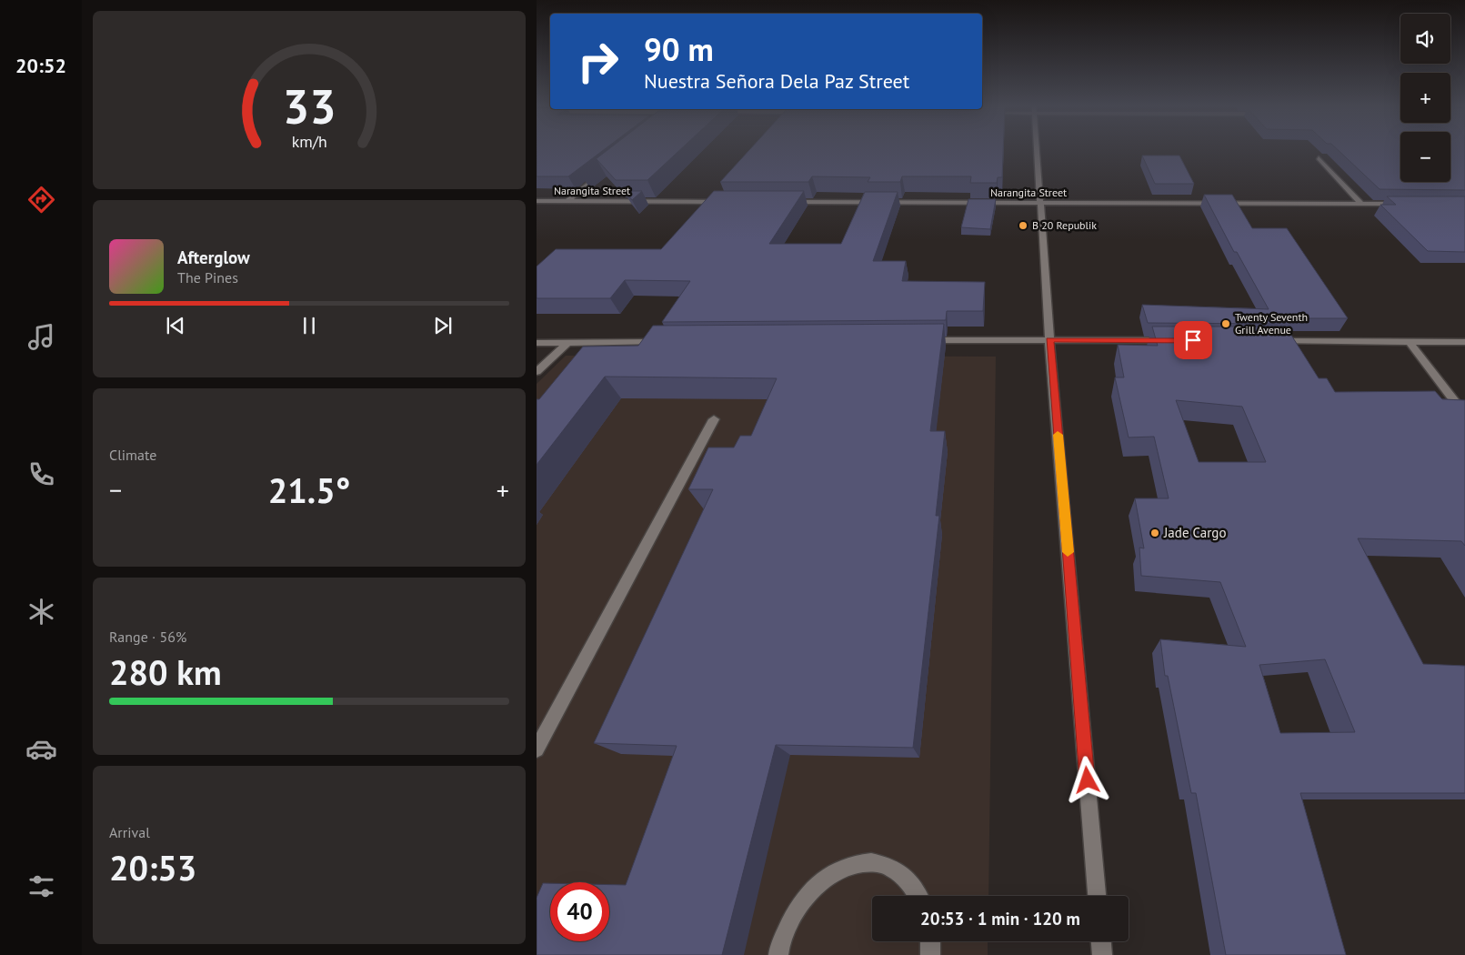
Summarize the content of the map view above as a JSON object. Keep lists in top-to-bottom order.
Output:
{
  "streets": {
    "street": ["Narangita Street"]
  },
  "places": ["B 20 Republik", "Twenty Seventh Grill Avenue", "Jade Cargo"],
  "page": {
    "tabs": "20:52",
    "map_buttons": ["+", "−"],
    "turn": ["90 m", "Nuestra Señora Dela Paz Street"],
    "song": ["Afterglow", "The Pines"],
    "tile": [
      "Climate",
      ["Range · 56%", "280 km"],
      ["Arrival", "20:53"]
    ],
    "heat": ["−", "21.5°", "+"],
    "limit": "40",
    "trip": "20:53 · 1 min · 120 m",
    "gauge": ["33", "km/h"]
  }
}
